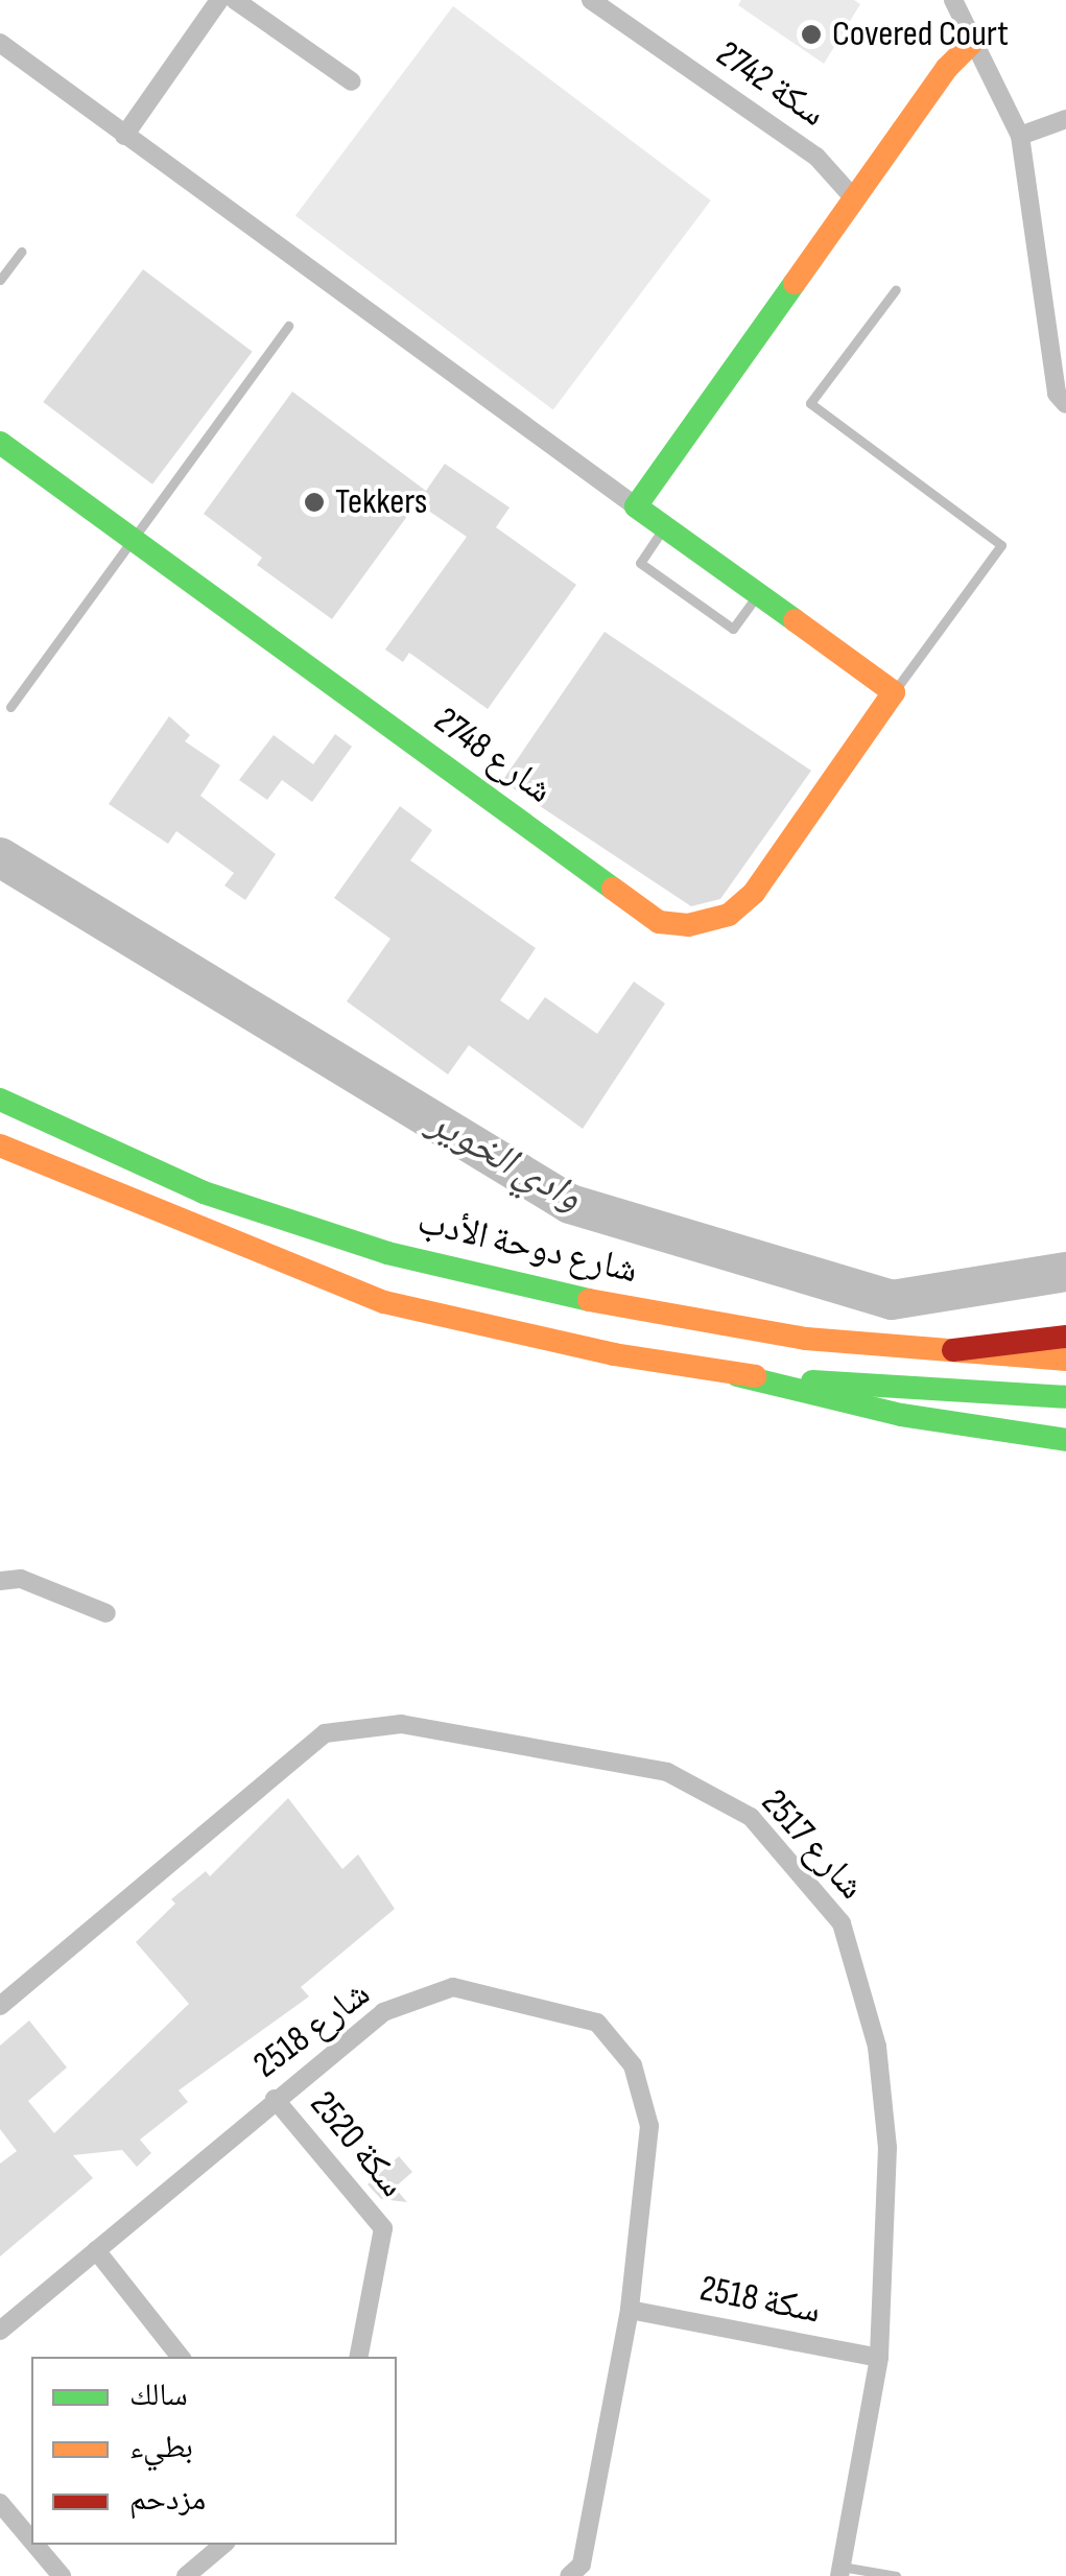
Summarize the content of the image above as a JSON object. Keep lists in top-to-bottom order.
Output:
{
  "streets": {
    "main road": ["شارع 2748", "شارع دوحة الأدب"],
    "street": [
      "سكة 2742",
      "2517 شارع",
      "2518 شارع",
      "سكة 2520",
      "سكة 2518"
    ]
  },
  "crossings": [
    ["2517 شارع", "سكة 2518"],
    ["2518 شارع", "سكة 2520"],
    ["2518 شارع", "سكة 2518"]
  ],
  "water": ["وادي الخوير"],
  "places": ["Covered Court", "Tekkers"],
  "legend": ["سالك", "بطيء", "مزدحم"]
}
